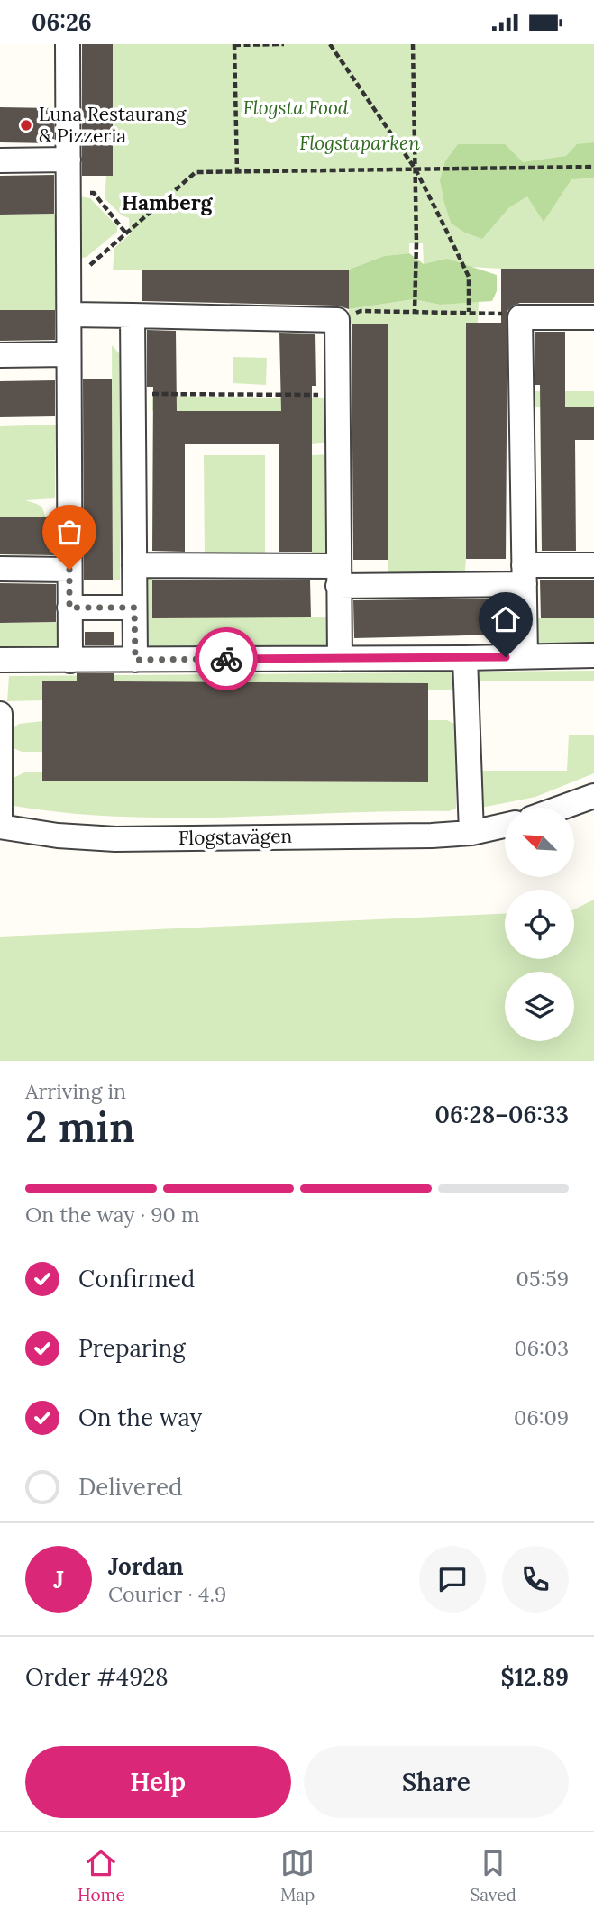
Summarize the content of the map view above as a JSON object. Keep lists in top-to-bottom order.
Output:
{
  "streets": {
    "street": ["Flogstavägen"]
  },
  "districts": ["Hamberg"],
  "parks": ["Flogsta Food", "Flogstaparken"],
  "places": ["Luna Restaurang & Pizzeria"],
  "north": "top left",
  "page": {
    "status": "06:26",
    "heading": ["2 min", "Arriving in", "06:28–06:33"],
    "panel": [
      "Jordan",
      "Courier · 4.9",
      "Order #4928",
      "$12.89"
    ],
    "bar": "On the way · 90 m",
    "list": [
      ["Confirmed", "05:59"],
      ["Preparing", "06:03"],
      ["On the way", "06:09"],
      "Delivered"
    ],
    "round": "J",
    "buttons": ["Help", "Share"],
    "tabs": ["Home", "Map", "Saved"]
  }
}
